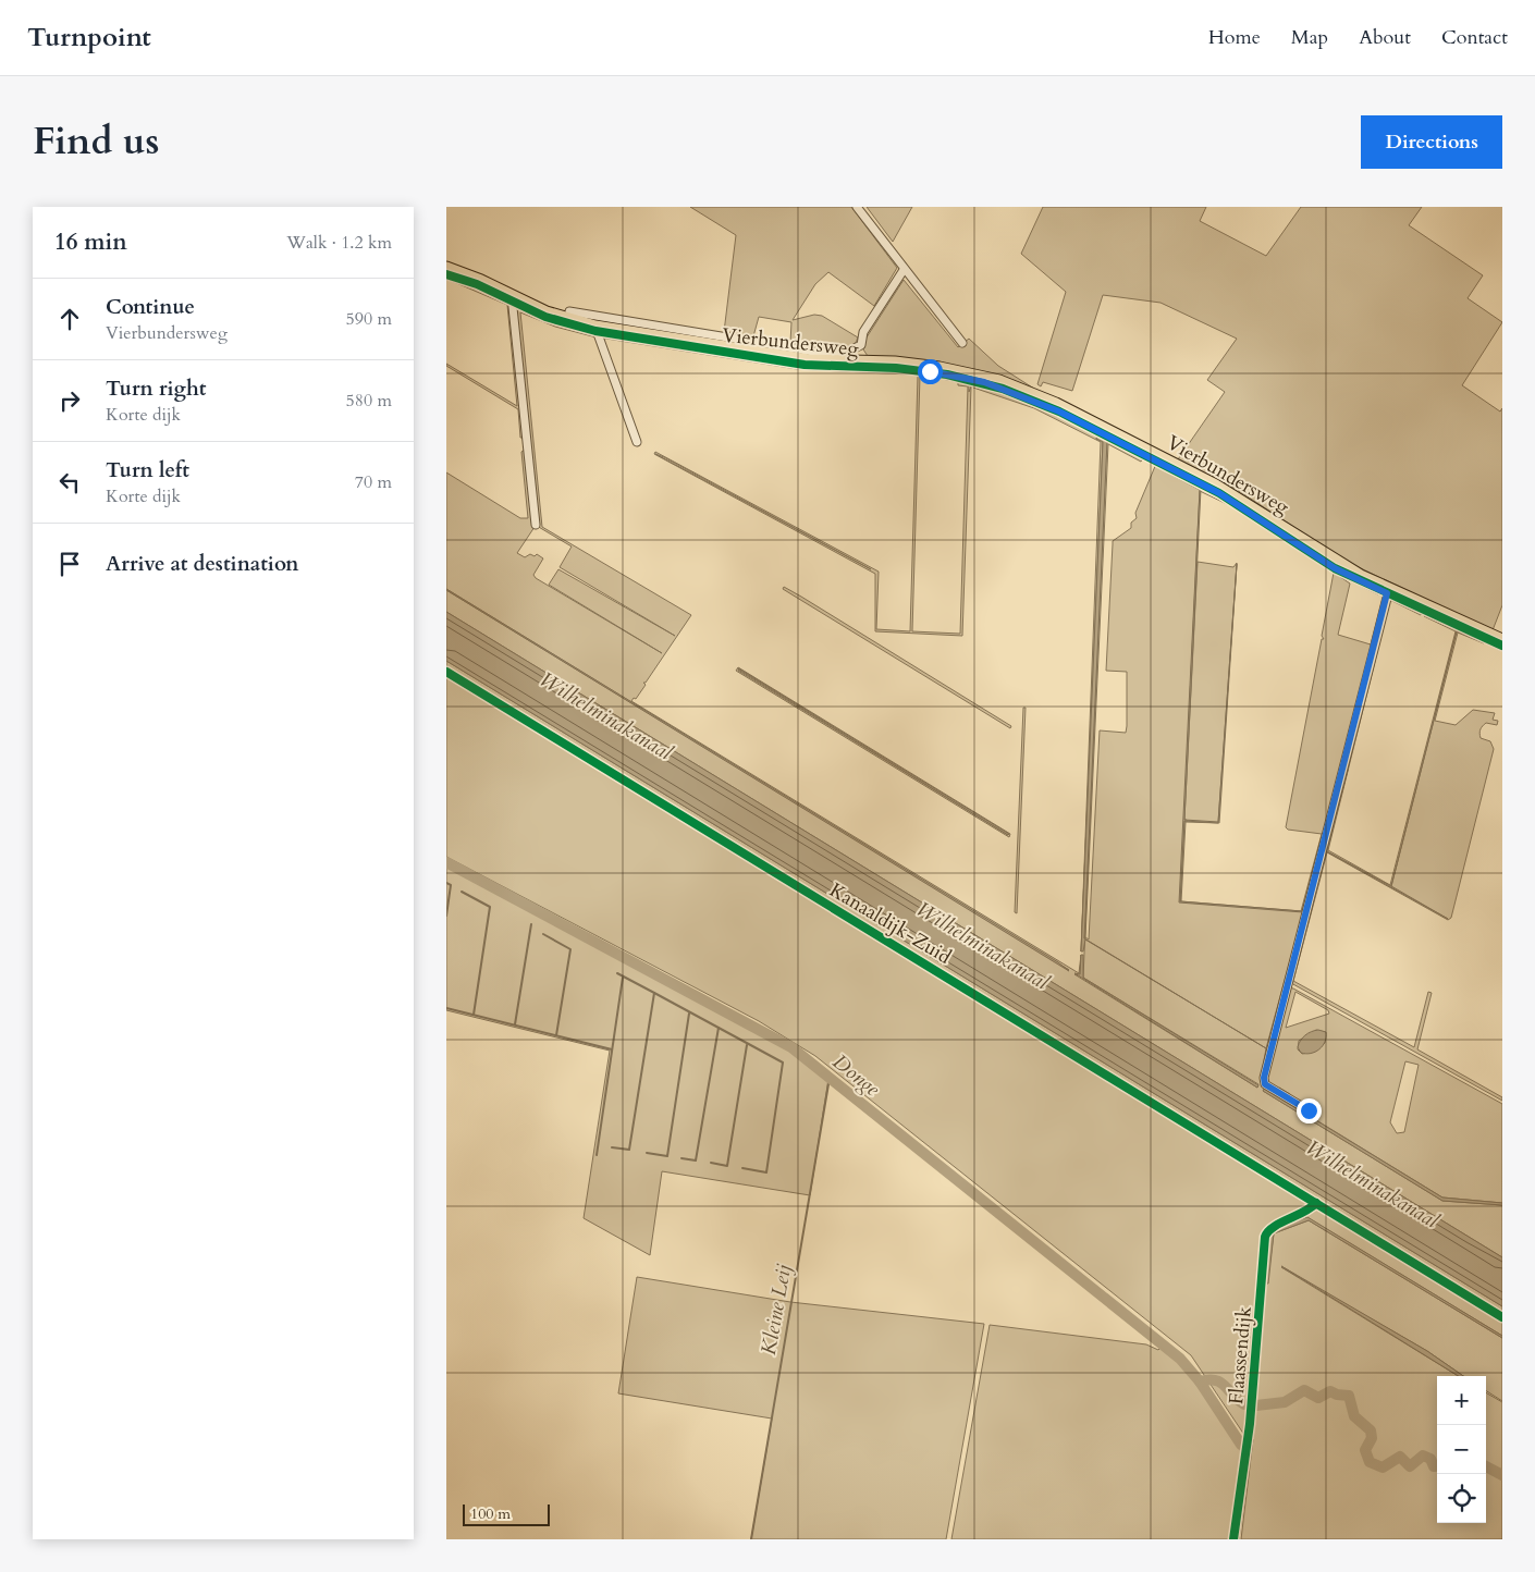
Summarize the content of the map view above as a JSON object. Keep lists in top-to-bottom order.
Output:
{
  "streets": {
    "main road": ["Vierbundersweg"],
    "street": ["Flaassendijk"],
    "cycle path": ["Kanaaldijk-Zuid"]
  },
  "water": ["Wilhelminakanaal", "Donge", "Kleine Leij"],
  "scale_bar": "100 m",
  "page": {
    "header": "Turnpoint",
    "nav": [
      "Home",
      "Map",
      "About",
      "Contact"
    ],
    "title": "Find us",
    "buttons": "Directions",
    "heading": ["16 min", "Walk · 1.2 km"],
    "list": [
      ["Continue", "Vierbundersweg", "590 m"],
      ["Turn right", "Korte dijk", "580 m"],
      ["Turn left", "Korte dijk", "70 m"],
      "Arrive at destination"
    ],
    "map_buttons": ["+", "−"],
    "scale": "100 m"
  }
}
